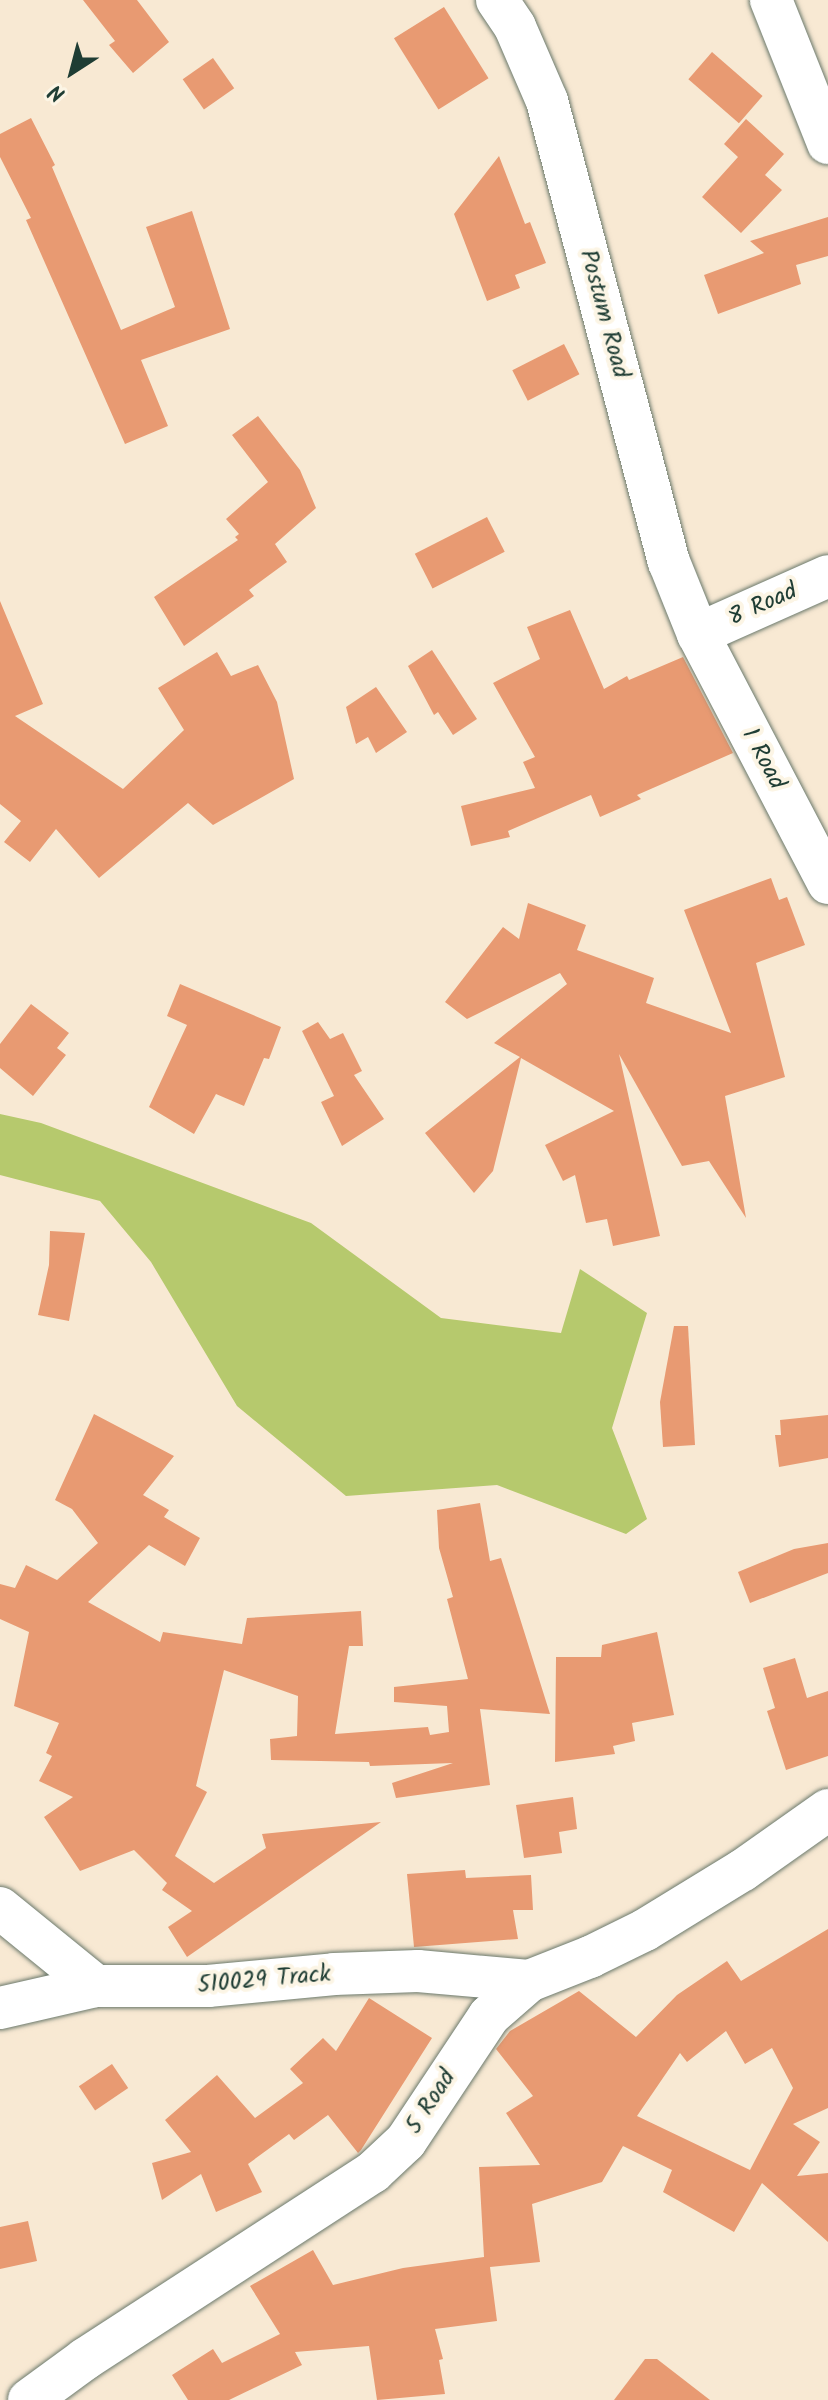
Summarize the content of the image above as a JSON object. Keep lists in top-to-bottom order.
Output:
{
  "streets": {
    "street": [
      "Postum Road",
      "8 Road",
      "1 Road",
      "510029 Track",
      "5 Road"
    ]
  },
  "crossings": [
    ["Postum Road", "8 Road"],
    ["Postum Road", "1 Road"],
    ["8 Road", "1 Road"],
    ["510029 Track", "5 Road"]
  ],
  "north": "bottom left"
}
